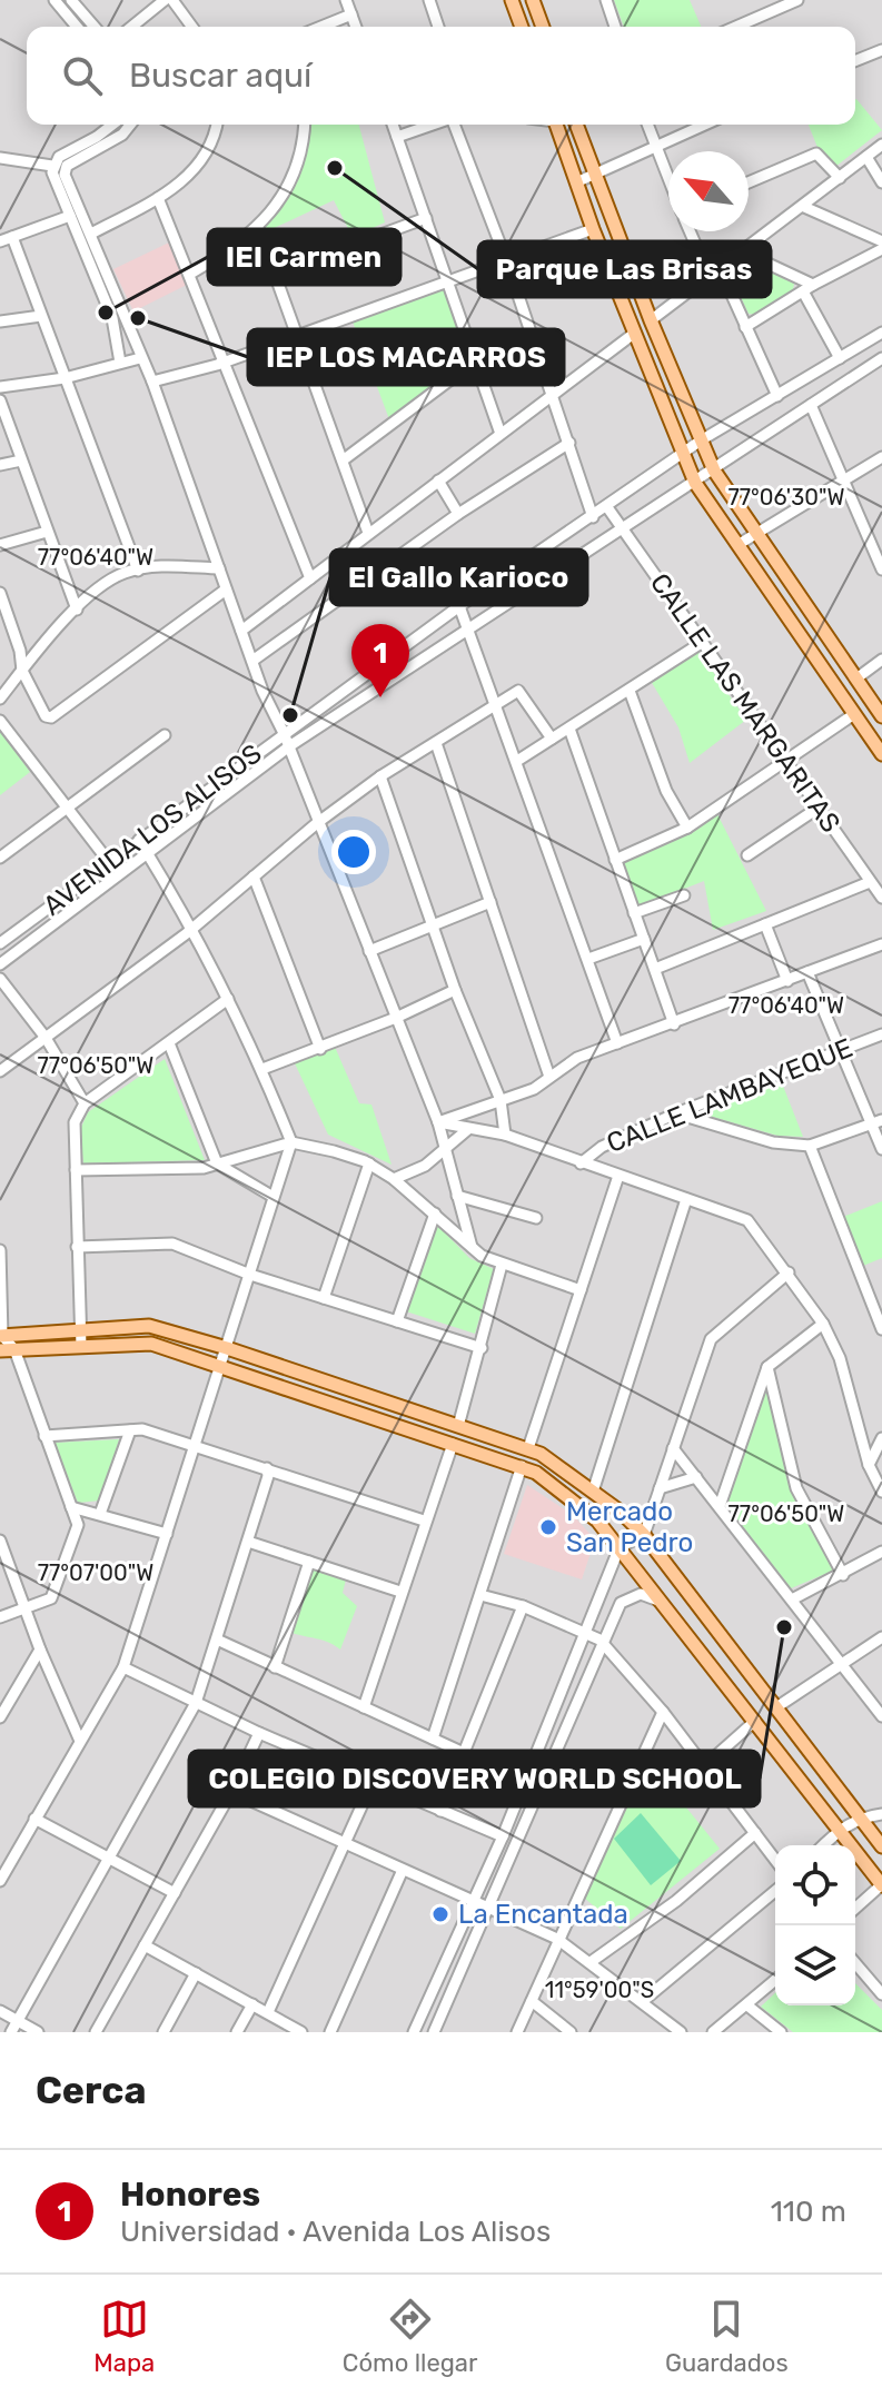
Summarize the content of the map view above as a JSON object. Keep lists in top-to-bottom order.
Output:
{
  "streets": {
    "street": ["CALLE LAS MARGARITAS", "AVENIDA LOS ALISOS", "CALLE LAMBAYEQUE"]
  },
  "crossings": [
    ["CALLE LAS MARGARITAS", "AVENIDA LOS ALISOS"]
  ],
  "places": [
    "Parque Las Brisas",
    "IEI Carmen",
    "IEP LOS MACARROS",
    "El Gallo Karioco",
    "Mercado San Pedro",
    "COLEGIO DISCOVERY WORLD SCHOOL",
    "La Encantada"
  ],
  "north": "top left",
  "page": {
    "search": "Buscar aquí",
    "pins": "1",
    "heading": "Cerca",
    "list": [
      {
        "mark": "1",
        "name": "Honores",
        "note": "Universidad · Avenida Los Alisos",
        "value": "110 m"
      }
    ],
    "nav": ["Mapa", "Cómo llegar", "Guardados"]
  },
  "coordinates": [
    "77°06'30\"W",
    "77°06'40\"W",
    "77°06'50\"W",
    "77°07'00\"W",
    "11°59'00\"S"
  ]
}
